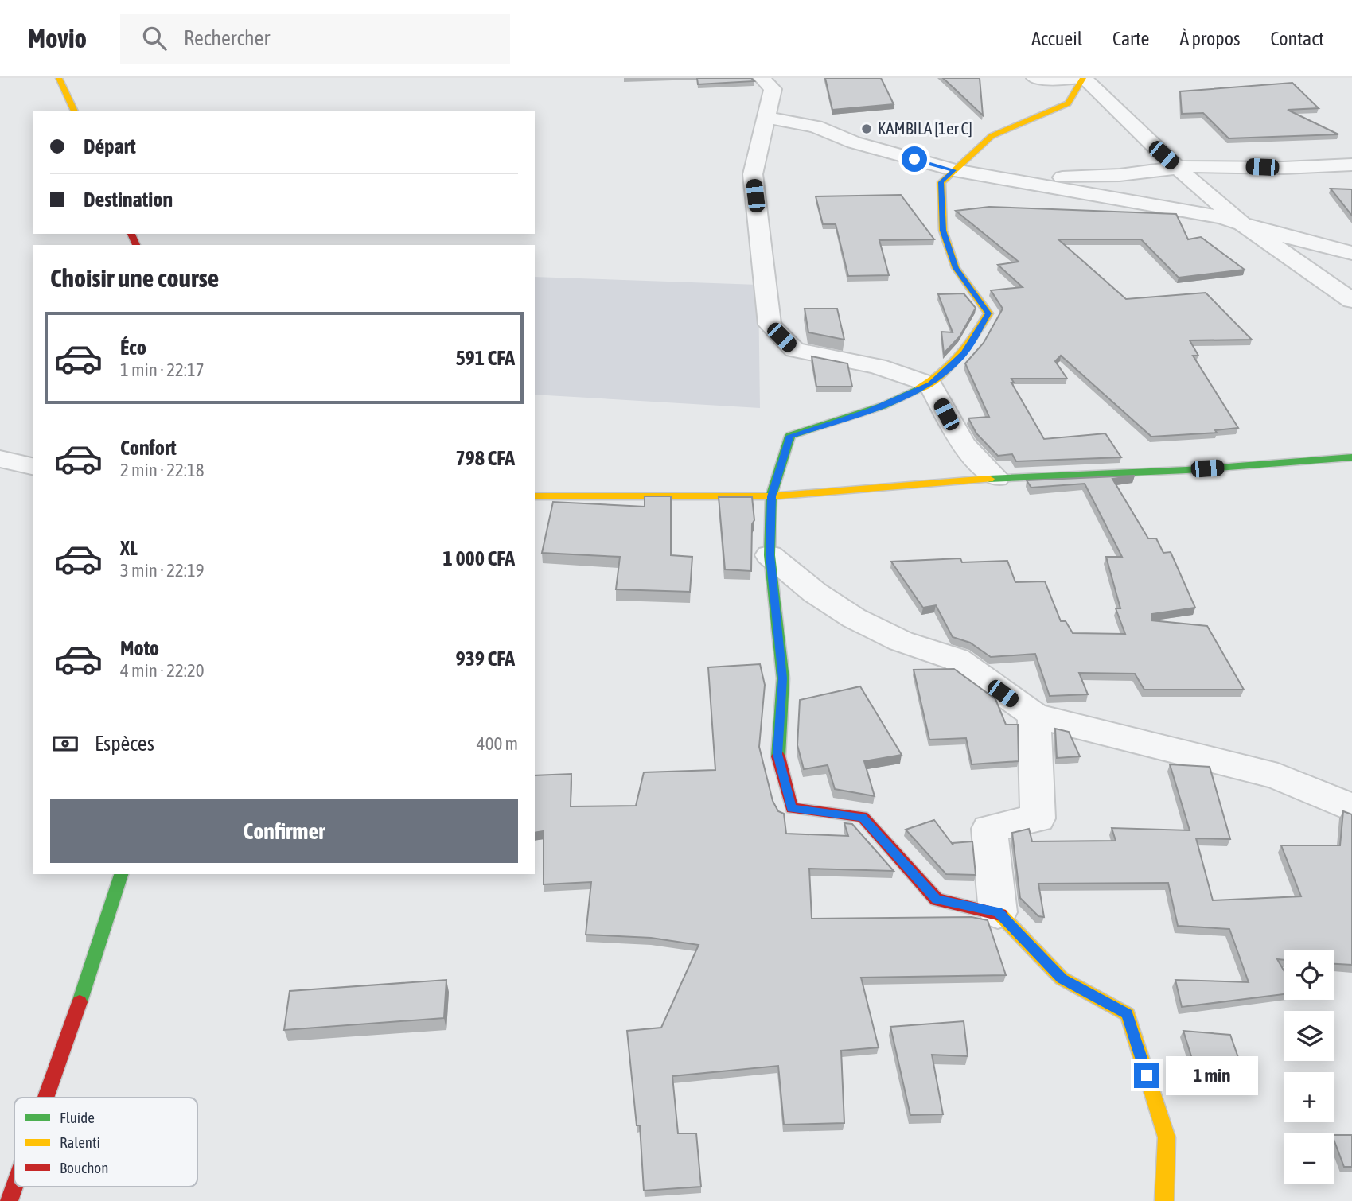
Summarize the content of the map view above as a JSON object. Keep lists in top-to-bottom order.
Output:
{
  "places": ["KAMBILA [1er C]"],
  "legend": ["Fluide", "Ralenti", "Bouchon"],
  "page": {
    "header": "Movio",
    "search": "Rechercher",
    "nav": [
      "Accueil",
      "Carte",
      "À propos",
      "Contact"
    ],
    "banner": ["Départ", "Destination"],
    "heading": "Choisir une course",
    "list": [
      {
        "name": "Éco",
        "note": "1 min · 22:17",
        "value": "591 CFA"
      },
      {
        "name": "Confort",
        "note": "2 min · 22:18",
        "value": "798 CFA"
      },
      {
        "name": "XL",
        "note": "3 min · 22:19",
        "value": "1 000 CFA"
      },
      {
        "name": "Moto",
        "note": "4 min · 22:20",
        "value": "939 CFA"
      }
    ],
    "pay": ["Espèces", "400 m"],
    "buttons": "Confirmer",
    "map_buttons": ["+", "−"],
    "bubble": "1 min"
  }
}
